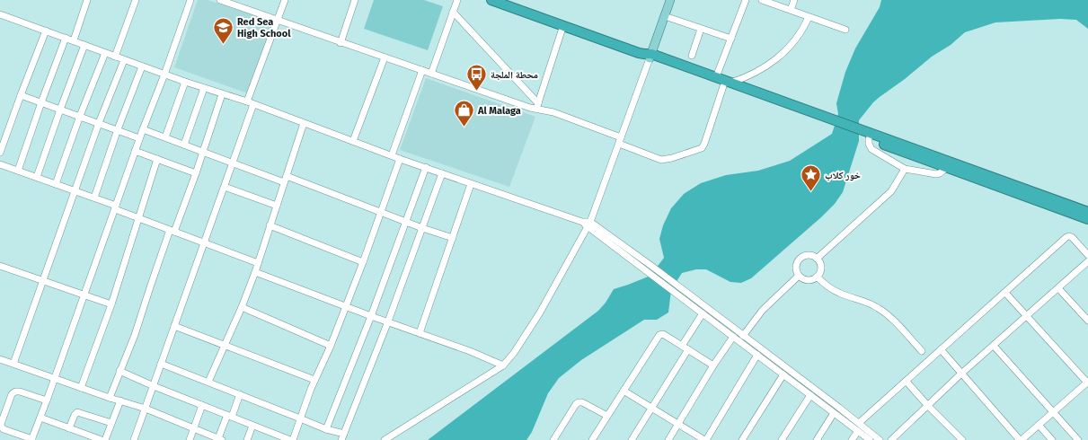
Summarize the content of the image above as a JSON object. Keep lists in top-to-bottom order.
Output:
{
  "places": {
    "school or university": ["Red Sea High School"],
    "bus stop": ["محطة الملجة"],
    "shop": ["Al Malaga"],
    "place": ["خور كلاب"]
  }
}
